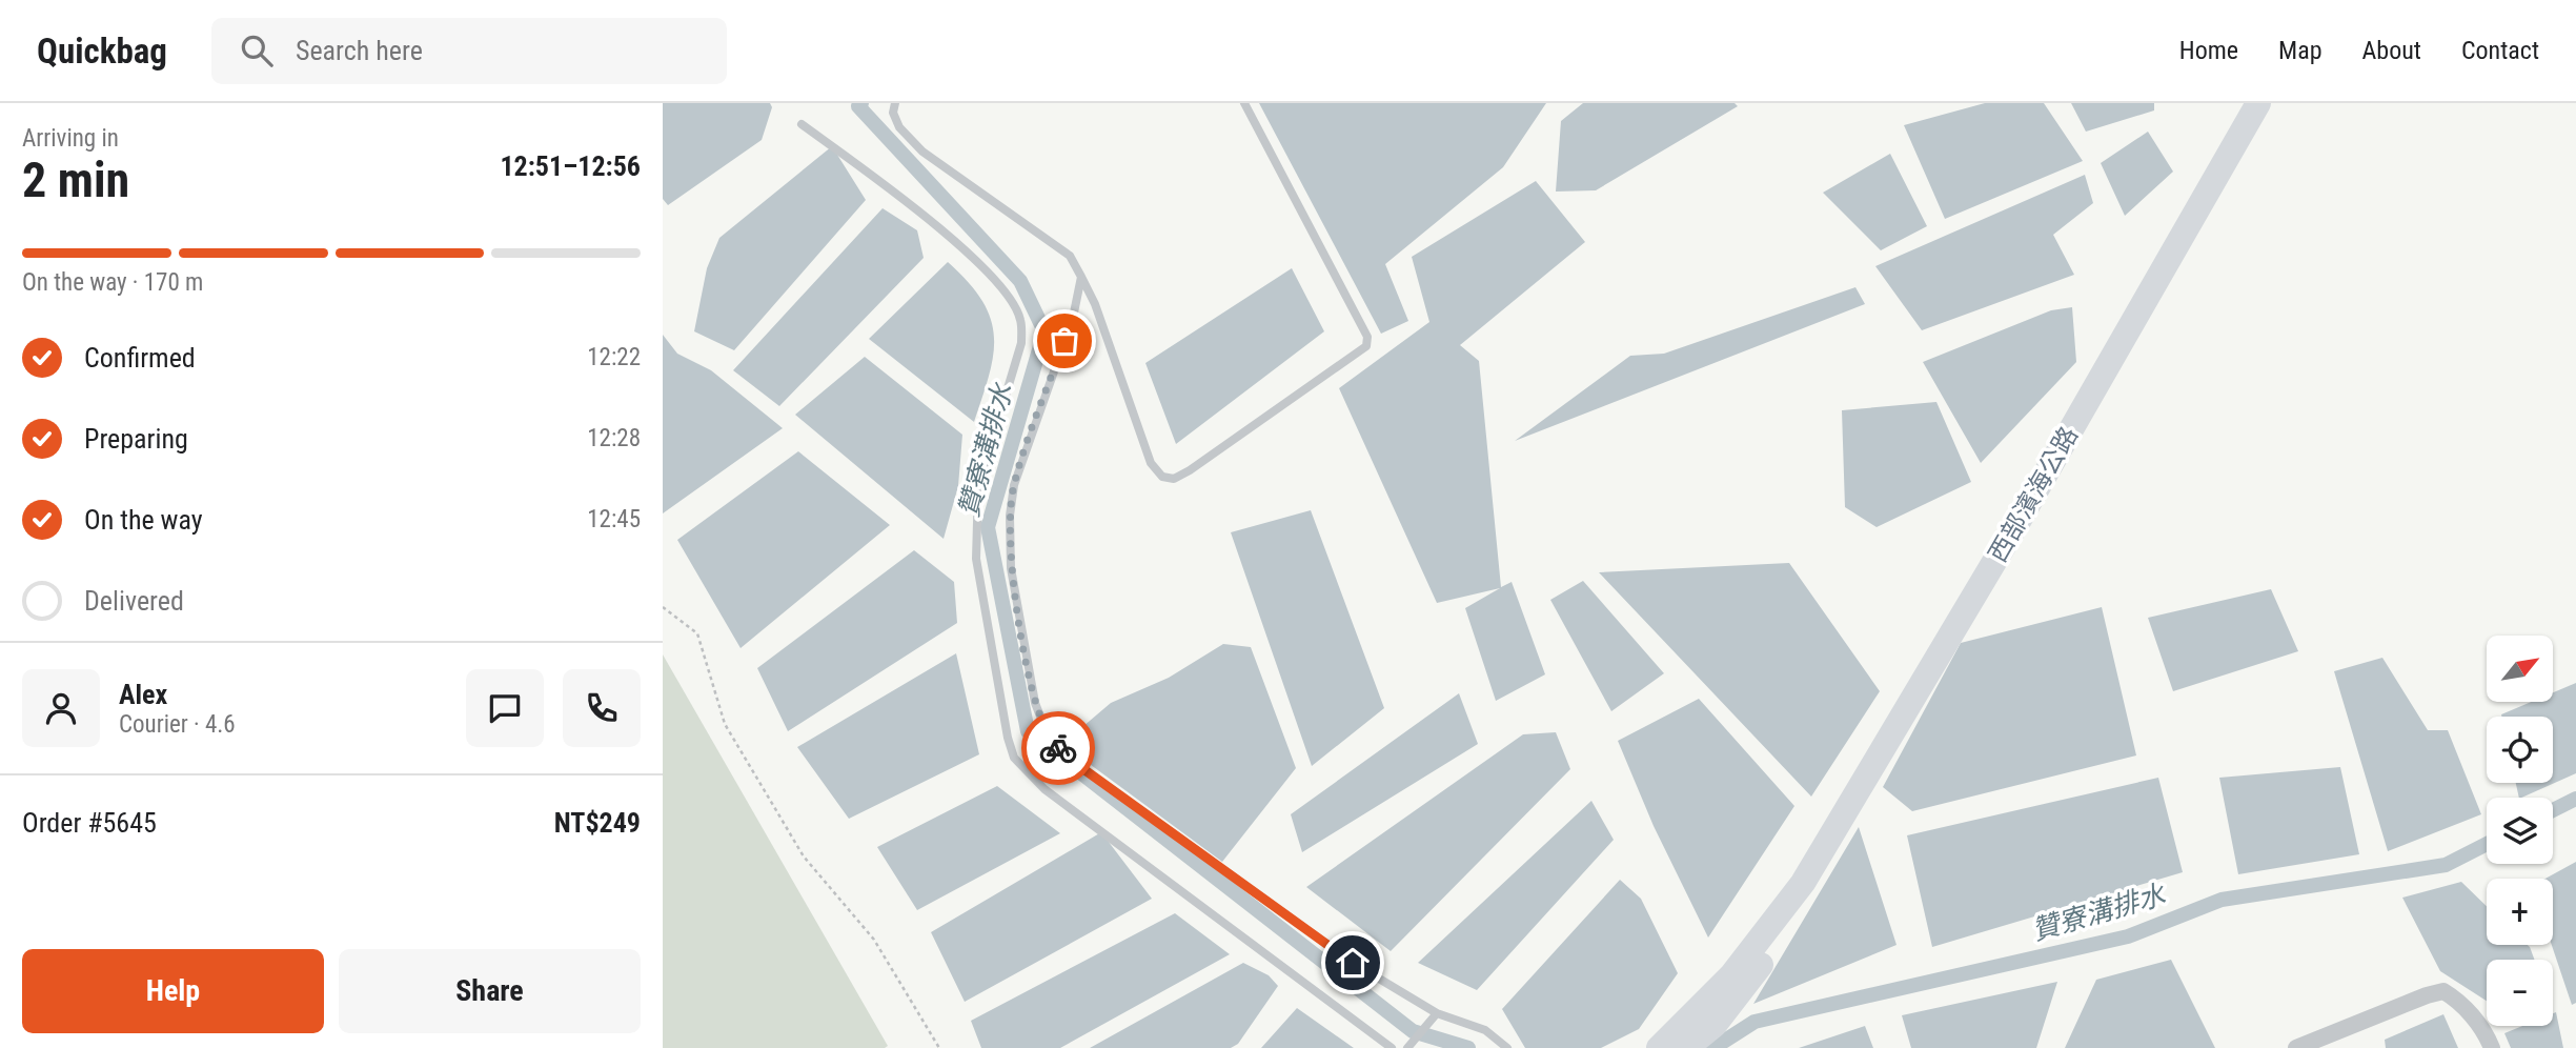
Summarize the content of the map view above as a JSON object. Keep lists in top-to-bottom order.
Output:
{
  "streets": {
    "main road": ["西部濱海公路"]
  },
  "water": ["贊寮溝排水"],
  "north": "top right",
  "page": {
    "header": "Quickbag",
    "search": "Search here",
    "nav": [
      "Home",
      "Map",
      "About",
      "Contact"
    ],
    "heading": ["2 min", "Arriving in", "12:51–12:56"],
    "panel": [
      "Alex",
      "Courier · 4.6",
      "Order #5645",
      "NT$249"
    ],
    "bar": "On the way · 170 m",
    "list": [
      ["Confirmed", "12:22"],
      ["Preparing", "12:28"],
      ["On the way", "12:45"],
      "Delivered"
    ],
    "map_buttons": ["+", "−"],
    "buttons": ["Help", "Share"]
  }
}
